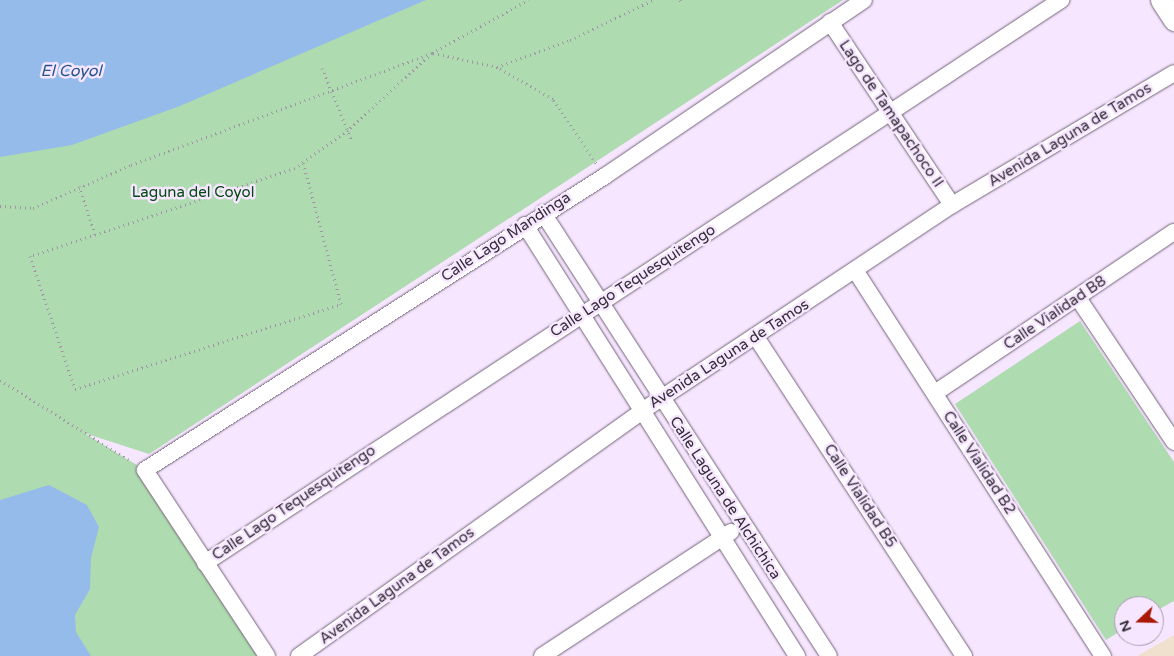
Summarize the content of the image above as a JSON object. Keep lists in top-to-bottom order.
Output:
{
  "streets": {
    "street": [
      "Lago de Tamapachoco II",
      "Avenida Laguna de Tamos",
      "Calle Lago Mandinga",
      "Calle Lago Tequesquitengo",
      "Calle Vialidad B8",
      "Calle Vialidad B2",
      "Calle Vialidad B5",
      "Calle Laguna de Alchichica"
    ]
  },
  "crossings": [
    ["Lago de Tamapachoco II", "Avenida Laguna de Tamos"],
    ["Lago de Tamapachoco II", "Calle Lago Mandinga"],
    ["Lago de Tamapachoco II", "Calle Lago Tequesquitengo"],
    ["Avenida Laguna de Tamos", "Calle Vialidad B2"],
    ["Avenida Laguna de Tamos", "Calle Vialidad B5"],
    ["Avenida Laguna de Tamos", "Calle Laguna de Alchichica"],
    ["Calle Lago Mandinga", "Calle Laguna de Alchichica"],
    ["Calle Lago Tequesquitengo", "Calle Laguna de Alchichica"],
    ["Calle Vialidad B8", "Calle Vialidad B2"]
  ],
  "water": ["El Coyol"],
  "parks": ["Laguna del Coyol"],
  "north": "left"
}
